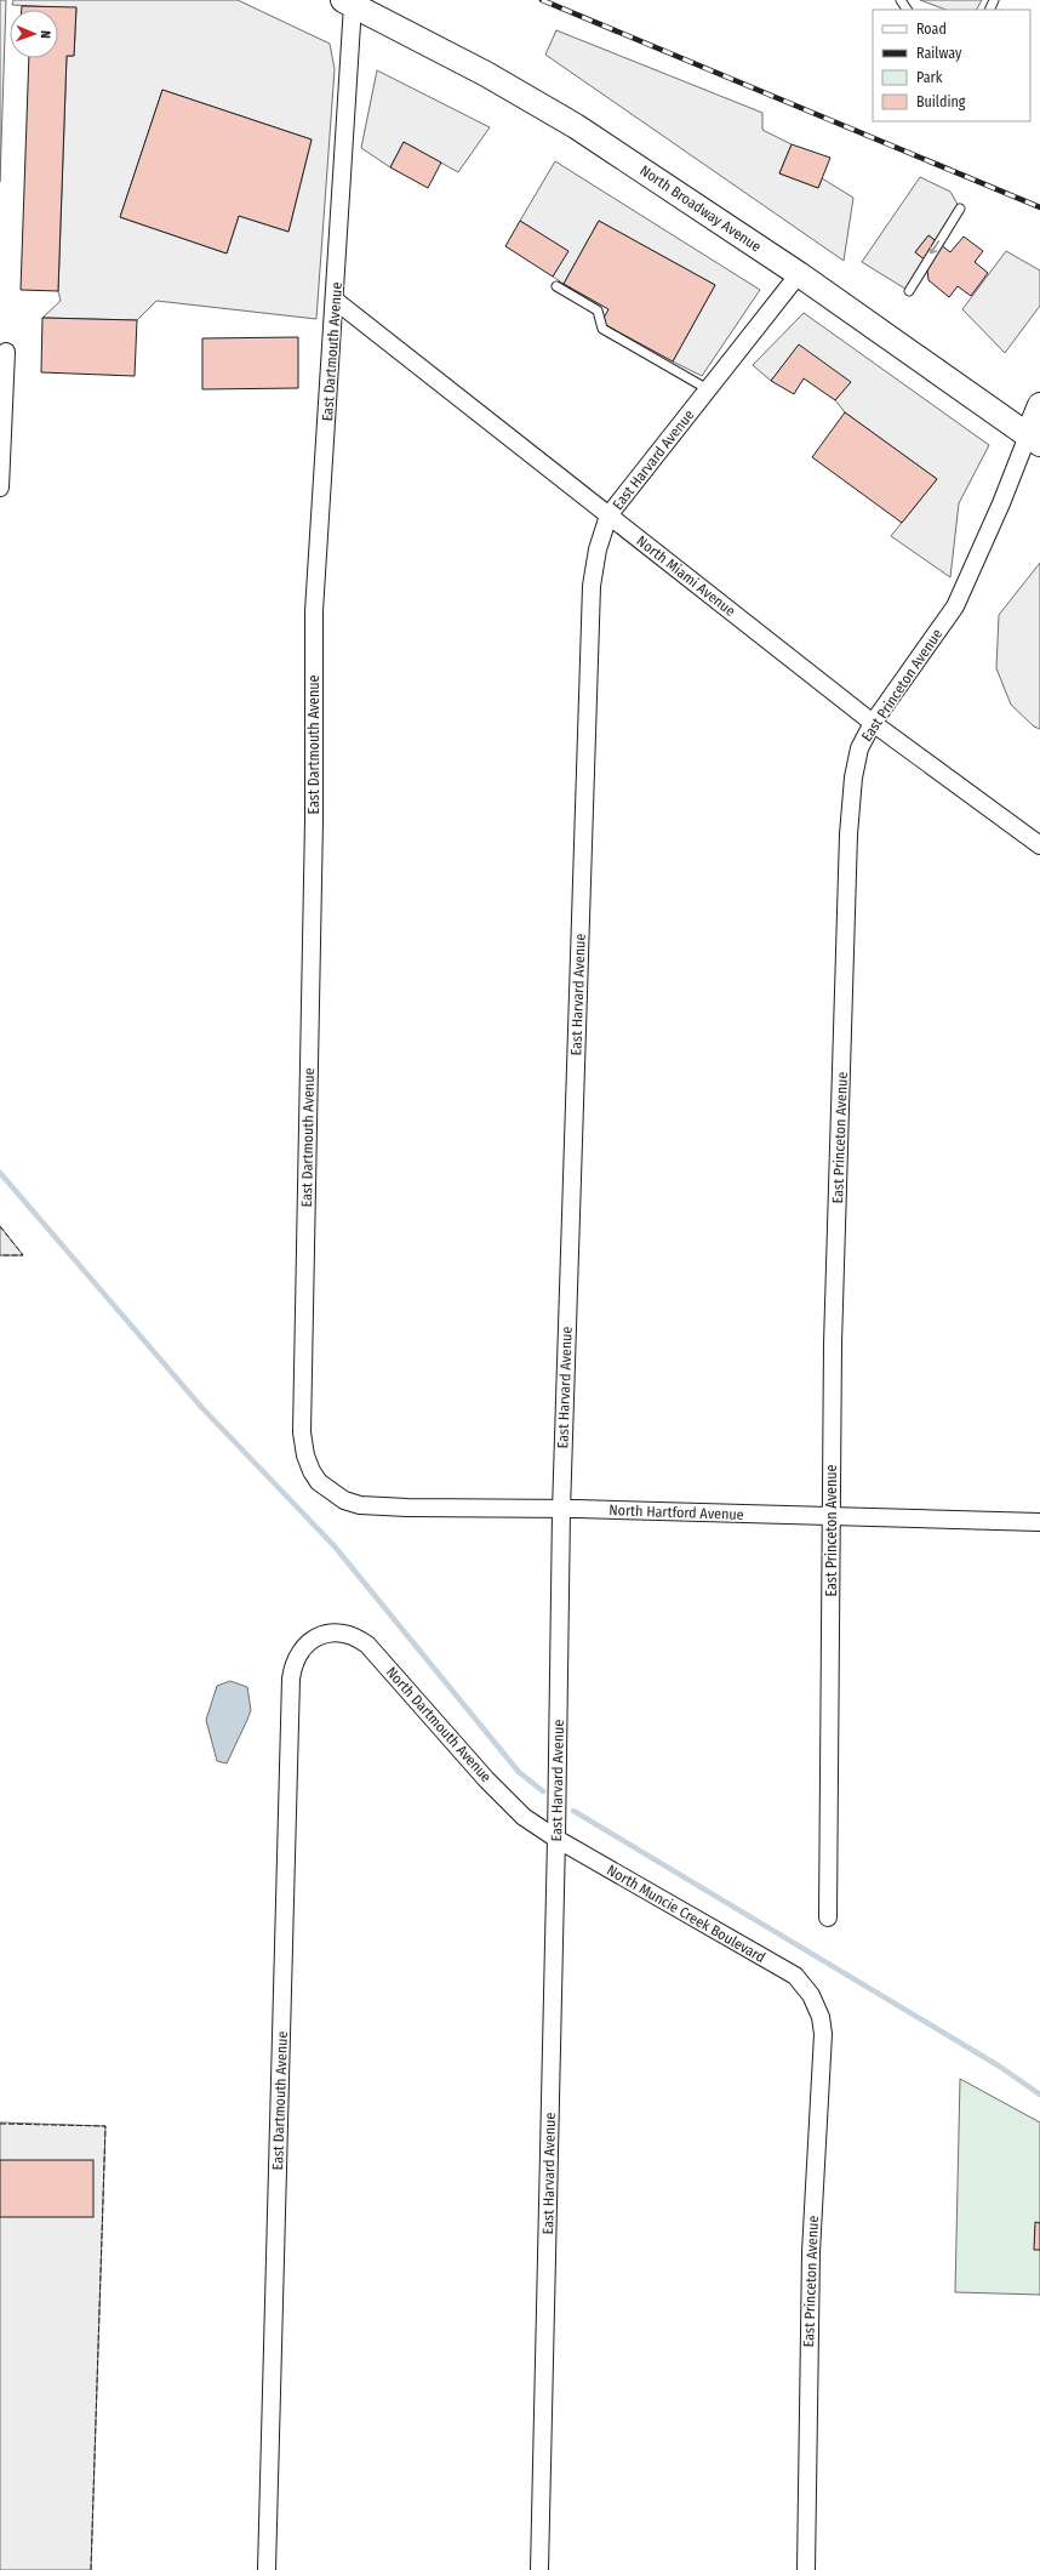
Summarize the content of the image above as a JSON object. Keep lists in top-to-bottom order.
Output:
{
  "streets": {
    "main road": ["North Broadway Avenue", "East Princeton Avenue"],
    "street": [
      "East Dartmouth Avenue",
      "East Harvard Avenue",
      "North Miami Avenue",
      "North Hartford Avenue",
      "North Dartmouth Avenue",
      "North Muncie Creek Boulevard"
    ]
  },
  "crossings": [
    ["North Broadway Avenue", "East Dartmouth Avenue"],
    ["North Broadway Avenue", "East Harvard Avenue"],
    ["North Broadway Avenue", "East Princeton Avenue"],
    ["East Dartmouth Avenue", "North Miami Avenue"],
    ["East Dartmouth Avenue", "North Hartford Avenue"],
    ["East Dartmouth Avenue", "North Dartmouth Avenue"],
    ["East Harvard Avenue", "North Miami Avenue"],
    ["East Harvard Avenue", "North Hartford Avenue"],
    ["East Harvard Avenue", "North Dartmouth Avenue"],
    ["East Harvard Avenue", "North Muncie Creek Boulevard"],
    ["North Miami Avenue", "East Princeton Avenue"],
    ["East Princeton Avenue", "North Hartford Avenue"],
    ["East Princeton Avenue", "North Muncie Creek Boulevard"],
    ["North Dartmouth Avenue", "North Muncie Creek Boulevard"]
  ],
  "legend": [
    "Road",
    "Railway",
    "Park",
    "Building"
  ],
  "north": "right"
}
